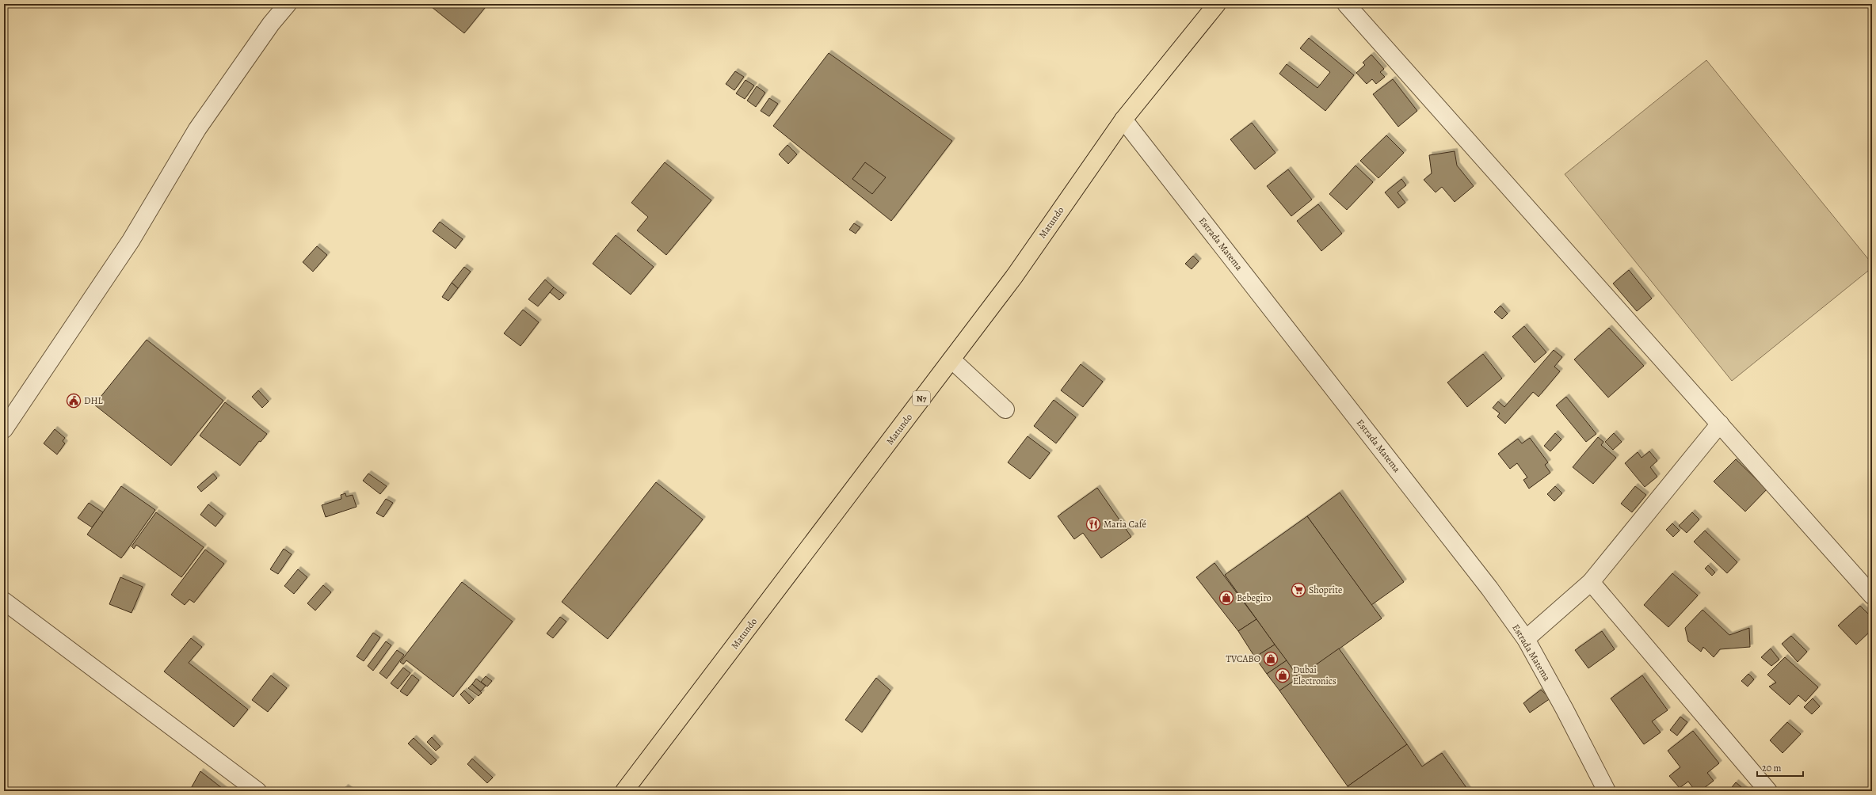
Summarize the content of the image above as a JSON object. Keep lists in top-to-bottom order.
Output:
{
  "streets": {
    "main road": ["Matundo", "N7"],
    "street": ["Estrada Matema"]
  },
  "crossings": [
    ["Matundo", "Estrada Matema"]
  ],
  "places": {
    "public building": ["DHL"],
    "restaurant": ["Maria Café"],
    "supermarket": ["Shoprite"],
    "shop": ["Bebegiro", "TVCABO", "Dubai Electronics"]
  },
  "scale_bar": "20 m"
}
